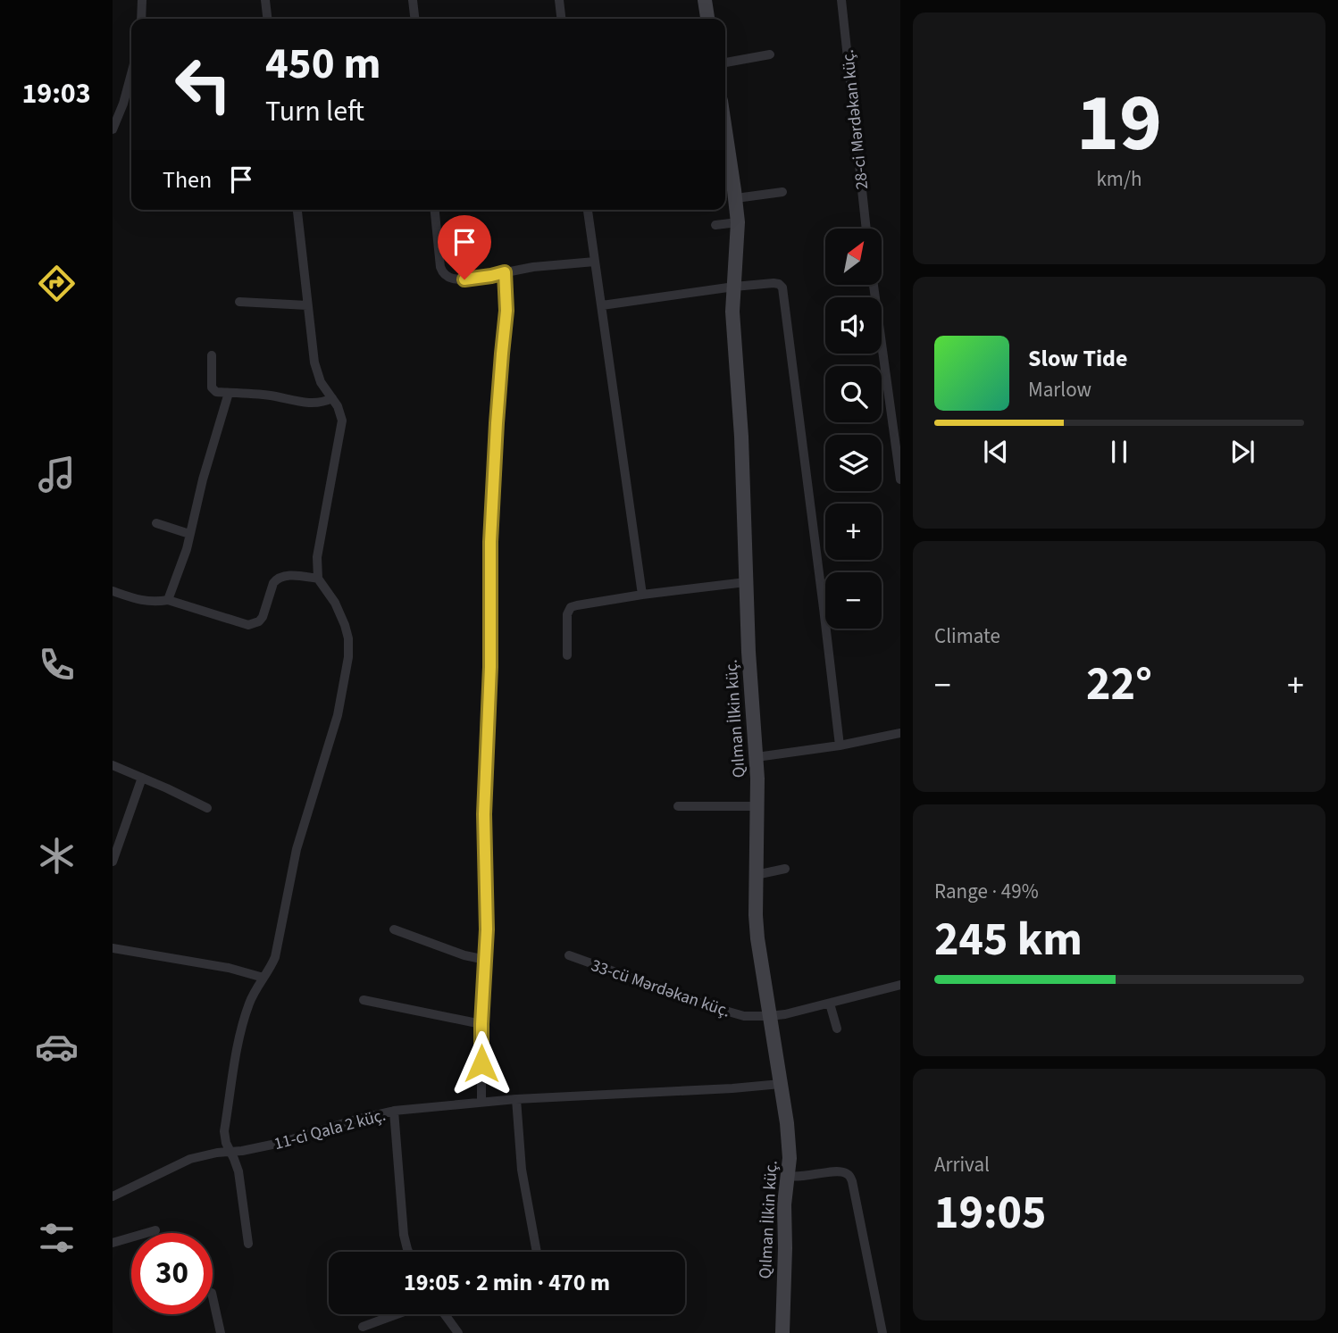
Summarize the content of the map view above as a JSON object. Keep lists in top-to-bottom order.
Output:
{
  "streets": {
    "street": [
      "28-ci Mərdəkan küç.",
      "Qılman İlkin küç.",
      "33-cü Mərdəkan küç.",
      "11-ci Qala 2 küç."
    ]
  },
  "crossings": [
    ["Qılman İlkin küç.", "33-cü Mərdəkan küç."],
    ["Qılman İlkin küç.", "11-ci Qala 2 küç."]
  ],
  "north": "top right",
  "page": {
    "tabs": "19:03",
    "tile": [
      ["19", "km/h"],
      "Climate",
      ["Range · 49%", "245 km"],
      ["Arrival", "19:05"]
    ],
    "turn": ["450 m", "Turn left"],
    "then": "Then",
    "map_buttons": ["+", "−"],
    "song": ["Slow Tide", "Marlow"],
    "heat": ["−", "22°", "+"],
    "limit": "30",
    "trip": "19:05 · 2 min · 470 m"
  }
}
